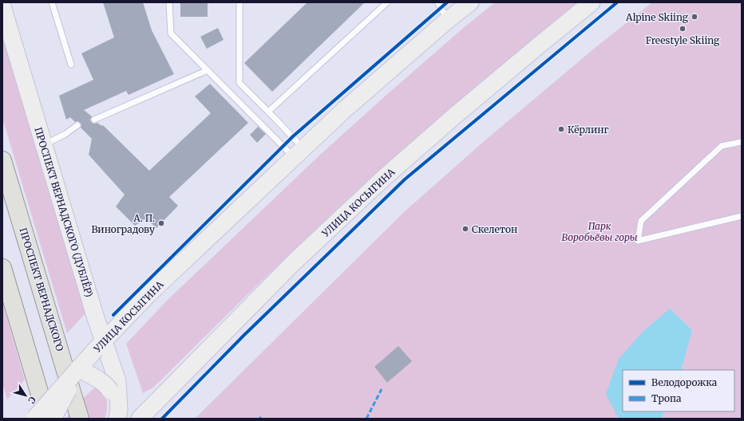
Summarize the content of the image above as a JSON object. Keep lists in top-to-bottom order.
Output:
{
  "streets": {
    "main road": ["УЛИЦА КОСЫГИНА", "ПРОСПЕКТ ВЕРНАДСКОГО (ДУБЛЁР)", "ПРОСПЕКТ ВЕРНАДСКОГО"]
  },
  "crossings": [
    ["УЛИЦА КОСЫГИНА", "ПРОСПЕКТ ВЕРНАДСКОГО (ДУБЛЁР)"]
  ],
  "parks": ["Парк Воробьёвы горы"],
  "places": [
    "Alpine Skiing",
    "Freestyle Skiing",
    "Кёрлинг",
    "А. П. Виноградову",
    "Скелетон"
  ],
  "legend": ["Велодорожка", "Тропа"],
  "north": "bottom right"
}
